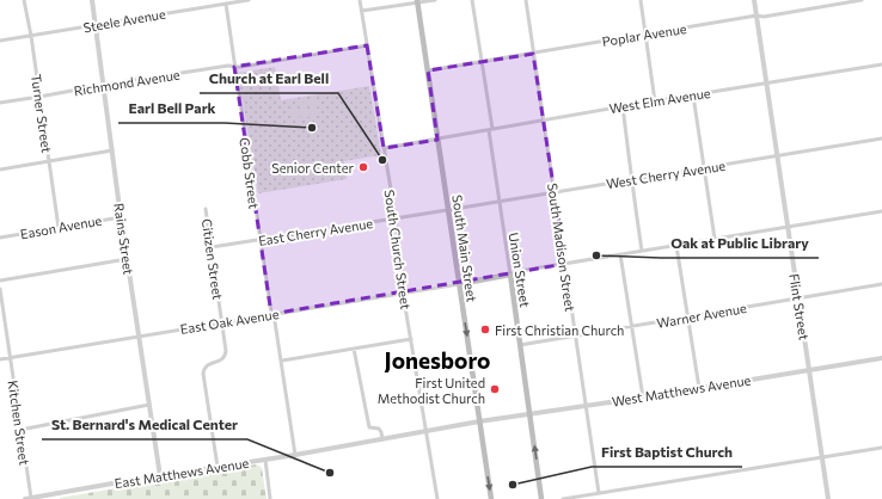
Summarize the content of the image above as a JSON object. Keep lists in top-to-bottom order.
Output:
{
  "streets": {
    "main road": ["South Main Street", "Union Street"],
    "street": [
      "Steele Avenue",
      "Poplar Avenue",
      "Richmond Avenue",
      "West Elm Avenue",
      "Turner Street",
      "Cobb Street",
      "West Cherry Avenue",
      "Eason Avenue",
      "East Cherry Avenue",
      "Rains Street",
      "South Madison Street",
      "South Church Street",
      "Citizen Street",
      "Flint Street",
      "Warner Avenue",
      "East Oak Avenue",
      "West Matthews Avenue",
      "Kitchen Street",
      "East Matthews Avenue"
    ]
  },
  "crossings": [
    ["Steele Avenue", "Turner Street"],
    ["Steele Avenue", "Cobb Street"],
    ["Steele Avenue", "Rains Street"],
    ["Poplar Avenue", "South Madison Street"],
    ["Poplar Avenue", "South Main Street"],
    ["Poplar Avenue", "Union Street"],
    ["Poplar Avenue", "Flint Street"],
    ["Richmond Avenue", "Turner Street"],
    ["Richmond Avenue", "Cobb Street"],
    ["Richmond Avenue", "Rains Street"],
    ["Richmond Avenue", "South Church Street"],
    ["West Elm Avenue", "South Madison Street"],
    ["West Elm Avenue", "South Main Street"],
    ["West Elm Avenue", "South Church Street"],
    ["West Elm Avenue", "Union Street"],
    ["West Elm Avenue", "Flint Street"],
    ["Turner Street", "Eason Avenue"],
    ["Cobb Street", "East Cherry Avenue"],
    ["Cobb Street", "East Oak Avenue"],
    ["Cobb Street", "East Matthews Avenue"],
    ["West Cherry Avenue", "East Cherry Avenue"],
    ["West Cherry Avenue", "South Madison Street"],
    ["West Cherry Avenue", "South Main Street"],
    ["West Cherry Avenue", "Union Street"],
    ["West Cherry Avenue", "Flint Street"],
    ["Eason Avenue", "Rains Street"],
    ["East Cherry Avenue", "South Main Street"],
    ["East Cherry Avenue", "South Church Street"],
    ["East Cherry Avenue", "Citizen Street"],
    ["Rains Street", "East Oak Avenue"],
    ["Rains Street", "East Matthews Avenue"],
    ["South Madison Street", "Warner Avenue"],
    ["South Madison Street", "West Matthews Avenue"],
    ["South Main Street", "East Oak Avenue"],
    ["South Main Street", "West Matthews Avenue"],
    ["South Main Street", "East Matthews Avenue"],
    ["South Church Street", "East Oak Avenue"],
    ["South Church Street", "East Matthews Avenue"],
    ["Citizen Street", "East Oak Avenue"],
    ["Citizen Street", "East Matthews Avenue"],
    ["Union Street", "Warner Avenue"],
    ["Union Street", "West Matthews Avenue"],
    ["Flint Street", "Warner Avenue"],
    ["Flint Street", "West Matthews Avenue"],
    ["East Oak Avenue", "Kitchen Street"],
    ["West Matthews Avenue", "East Matthews Avenue"],
    ["Kitchen Street", "East Matthews Avenue"]
  ],
  "one_way": ["South Main Street"],
  "districts": ["Jonesboro"],
  "places": [
    "Earl Bell Park",
    "Church at Earl Bell",
    "Senior Center",
    "Oak at Public Library",
    "First Christian Church",
    "First United Methodist Church",
    "St. Bernard's Medical Center",
    "First Baptist Church"
  ]
}
